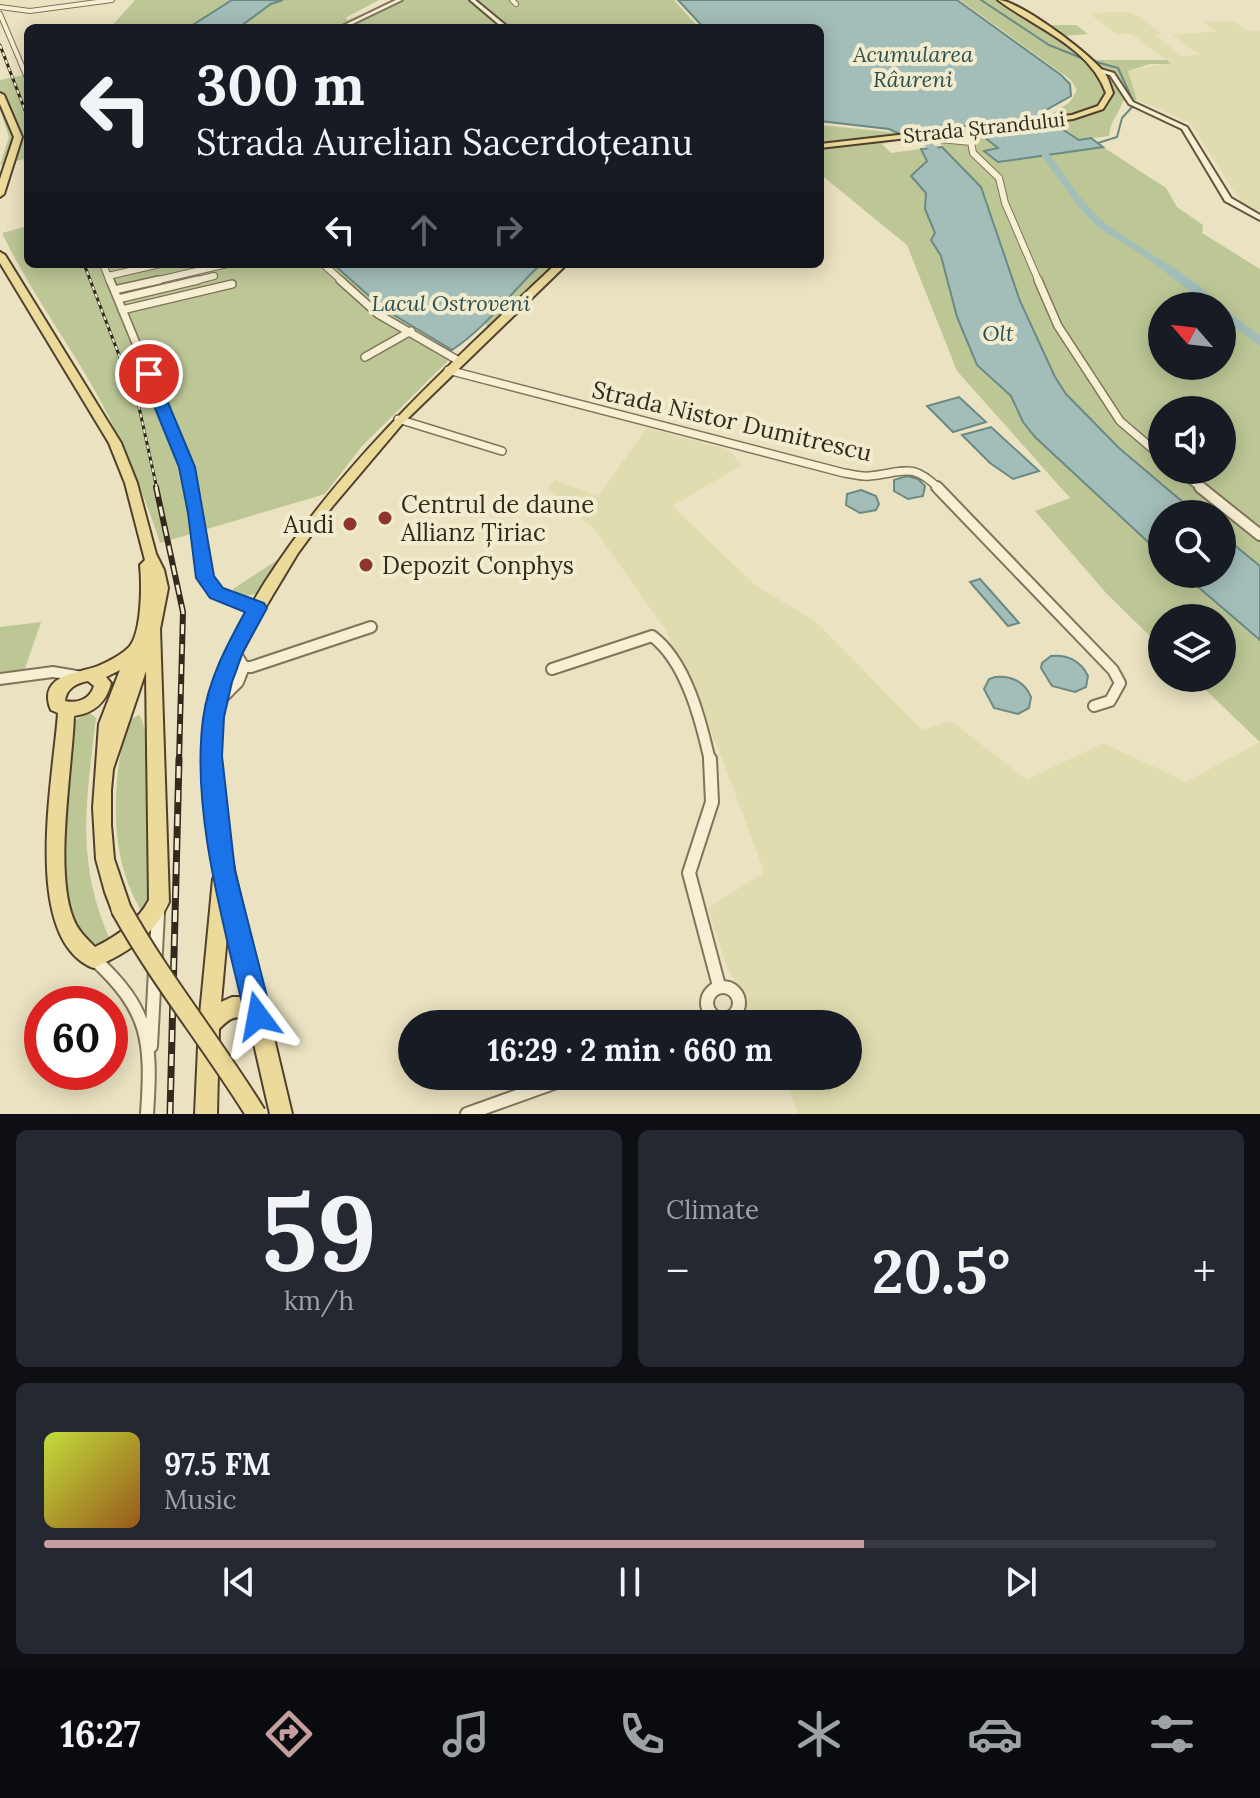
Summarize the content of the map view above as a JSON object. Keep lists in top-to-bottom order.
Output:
{
  "streets": {
    "main road": ["Strada Ștrandului"],
    "street": ["Strada Nistor Dumitrescu"]
  },
  "water": ["Acumularea Râureni", "Lacul Ostroveni", "Olt"],
  "places": ["Centrul de daune Allianz Țiriac", "Audi", "Depozit Conphys"],
  "north": "top left",
  "page": {
    "turn": ["300 m", "Strada Aurelian Sacerdoțeanu"],
    "limit": "60",
    "trip": "16:29 · 2 min · 660 m",
    "tile": [
      ["59", "km/h"],
      "Climate"
    ],
    "heat": ["−", "20.5°", "+"],
    "song": ["97.5 FM", "Music"],
    "tabs": "16:27"
  }
}
